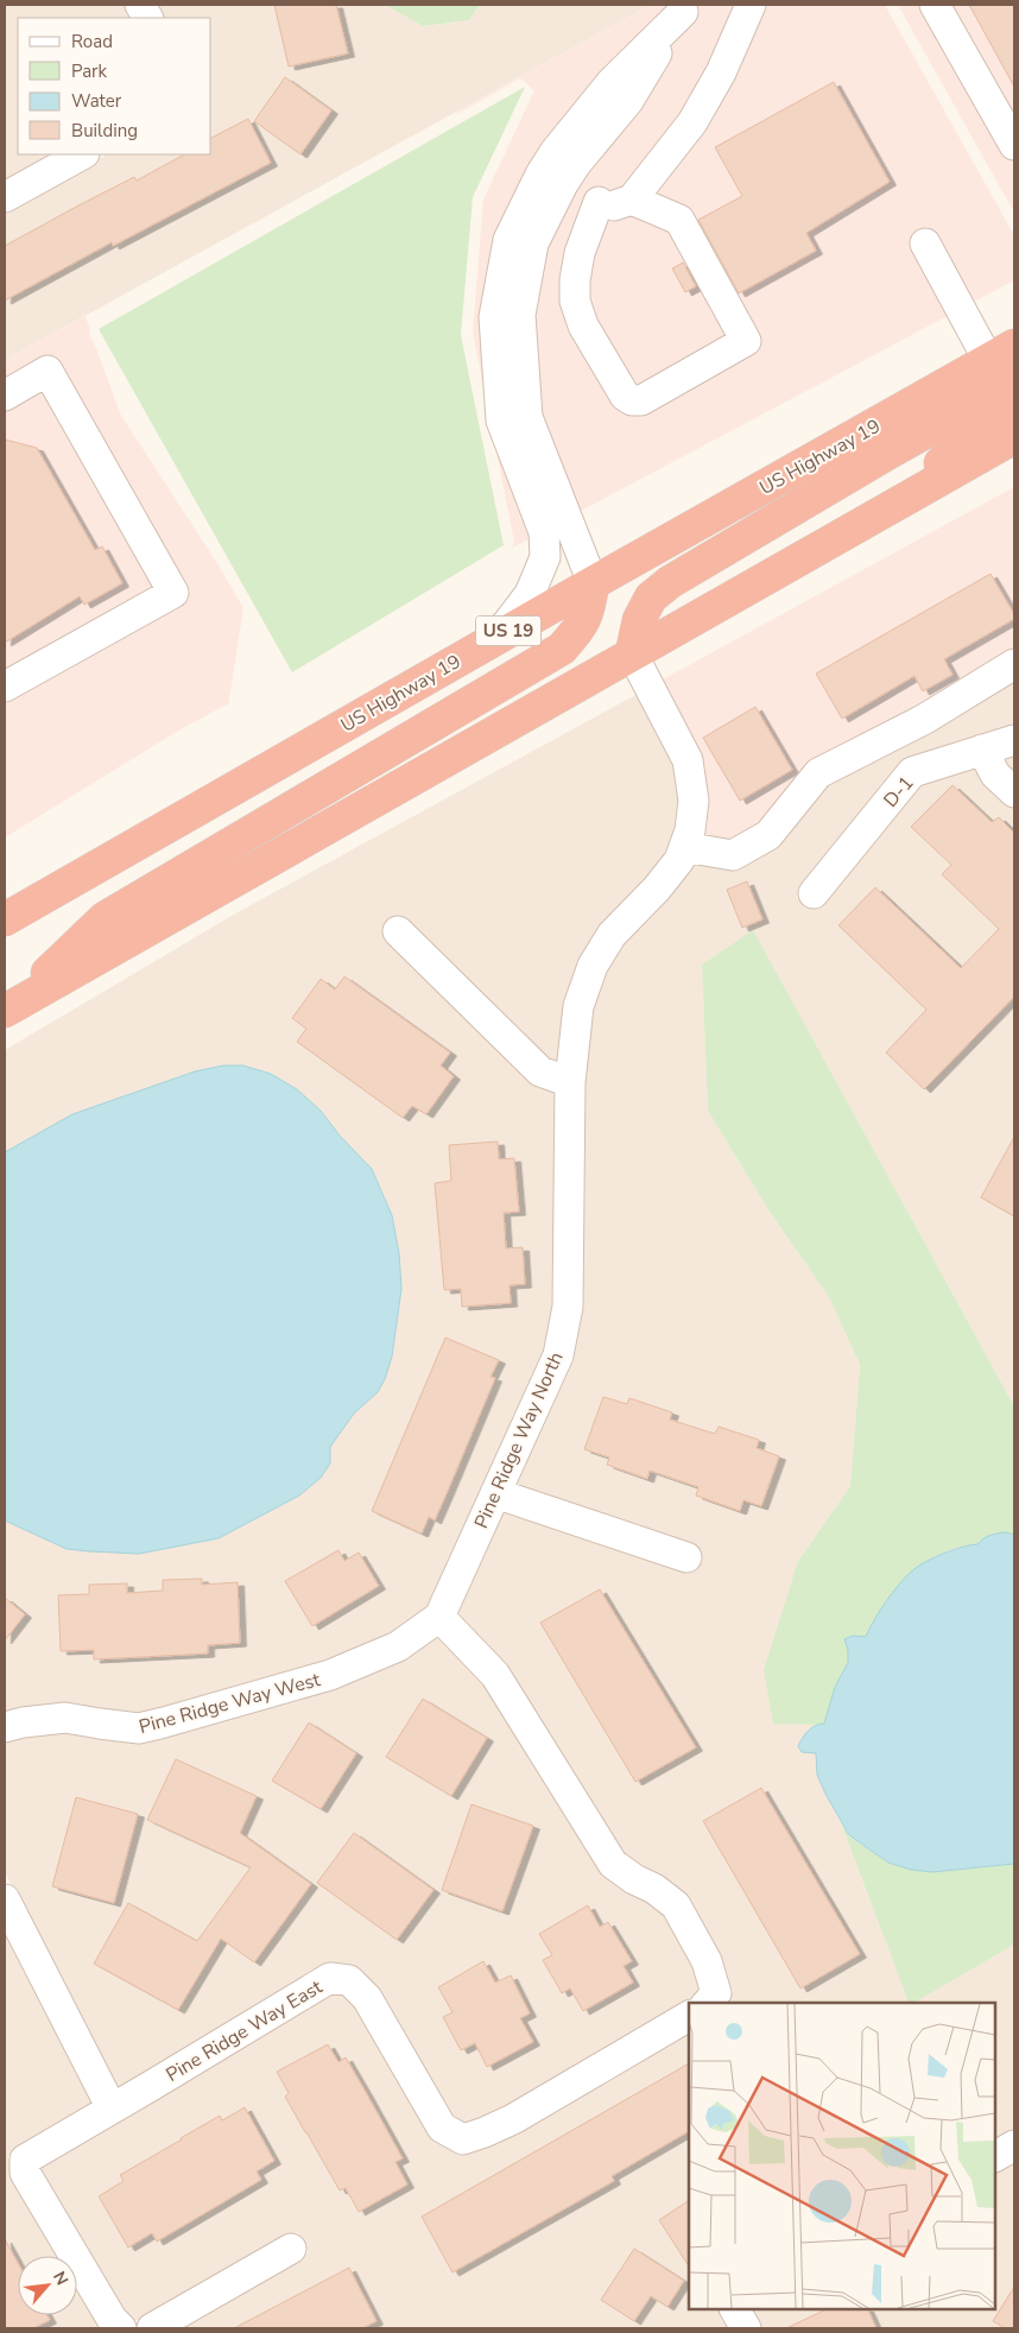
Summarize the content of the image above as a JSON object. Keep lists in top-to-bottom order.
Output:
{
  "streets": {
    "highway": ["US Highway 19", "US 19"],
    "street": [
      "D-1",
      "Pine Ridge Way North",
      "Pine Ridge Way West",
      "Pine Ridge Way East"
    ]
  },
  "crossings": [
    ["Pine Ridge Way North", "Pine Ridge Way West"]
  ],
  "legend": [
    "Road",
    "Park",
    "Water",
    "Building"
  ],
  "north": "top right"
}
